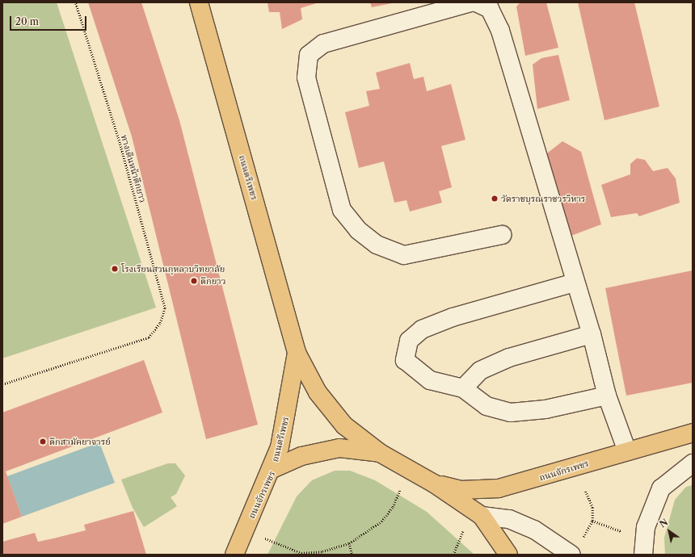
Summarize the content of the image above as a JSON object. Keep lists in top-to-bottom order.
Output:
{
  "streets": {
    "main road": ["ถนนตรีเพชร", "ถนนจักรเพชร"],
    "path": ["ทางเดินหน้าตึกยาว"]
  },
  "crossings": [
    ["ถนนตรีเพชร", "ถนนจักรเพชร"]
  ],
  "places": [
    "วัดราชบุรณราชวรวิหาร",
    "โรงเรียนสวนกุหลาบวิทยาลัย",
    "ตึกยาว",
    "ตึกสามัคยาจารย์"
  ],
  "scale_bar": "20 m",
  "north": "top left"
}
